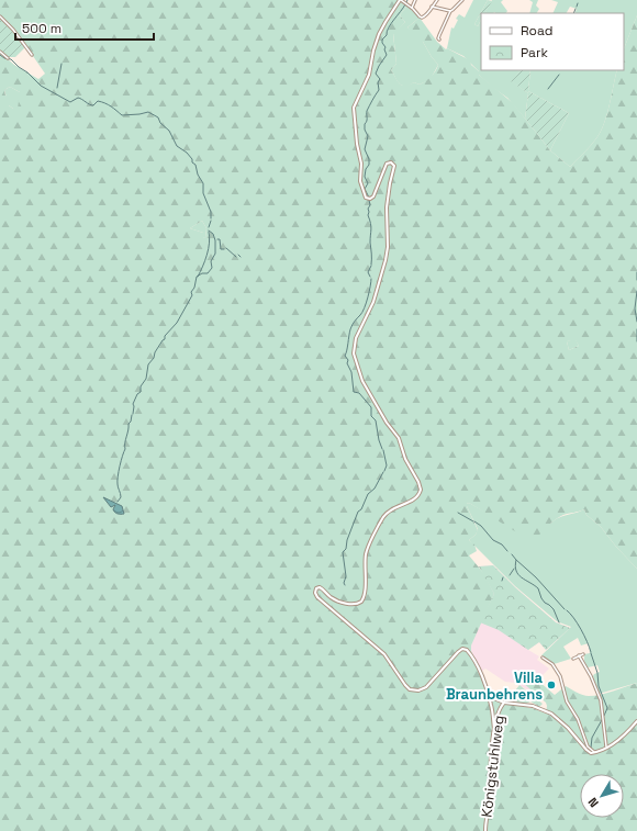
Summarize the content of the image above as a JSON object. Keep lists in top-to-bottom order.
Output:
{
  "streets": {
    "street": ["Königstuhlweg"]
  },
  "places": ["Villa Braunbehrens"],
  "legend": ["Road", "Park"],
  "scale_bar": "500 m",
  "north": "bottom left"
}
